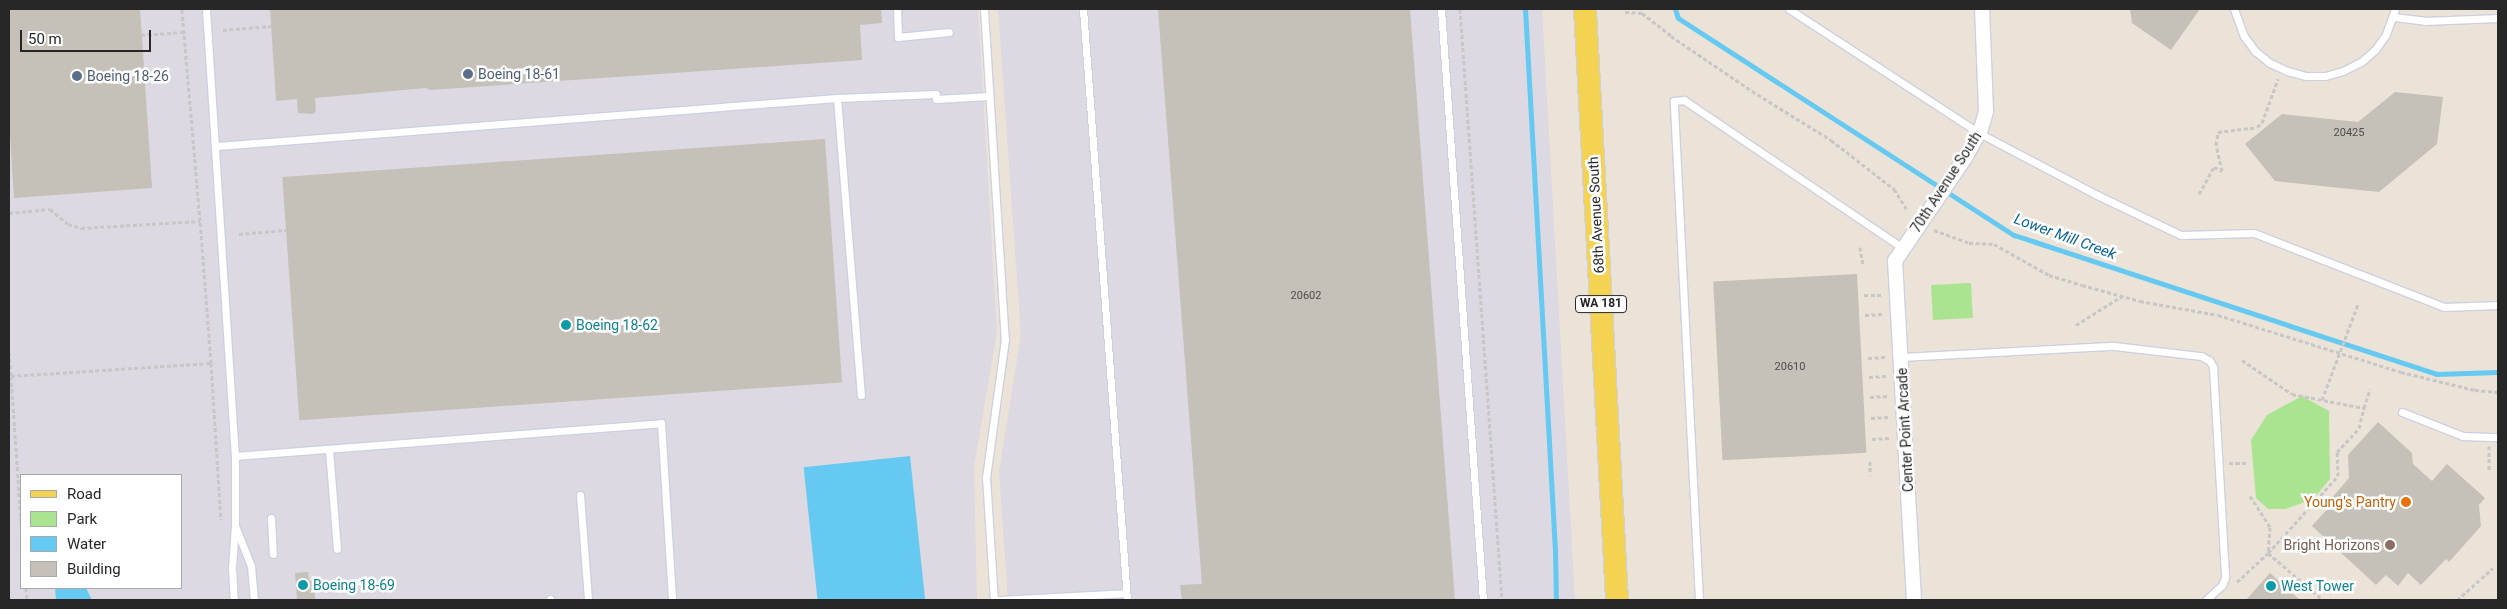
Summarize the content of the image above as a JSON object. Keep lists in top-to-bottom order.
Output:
{
  "streets": {
    "main road": ["68th Avenue South", "WA 181"],
    "street": ["70th Avenue South", "Center Point Arcade"]
  },
  "crossings": [
    ["70th Avenue South", "Center Point Arcade"]
  ],
  "water": ["Lower Mill Creek"],
  "places": [
    "Boeing 18-61",
    "Boeing 18-26",
    "Boeing 18-62",
    "Young's Pantry",
    "Bright Horizons",
    "Boeing 18-69",
    "West Tower"
  ],
  "house_numbers": ["20425", "20602", "20610"],
  "legend": [
    "Road",
    "Park",
    "Water",
    "Building"
  ],
  "scale_bar": "50 m"
}
